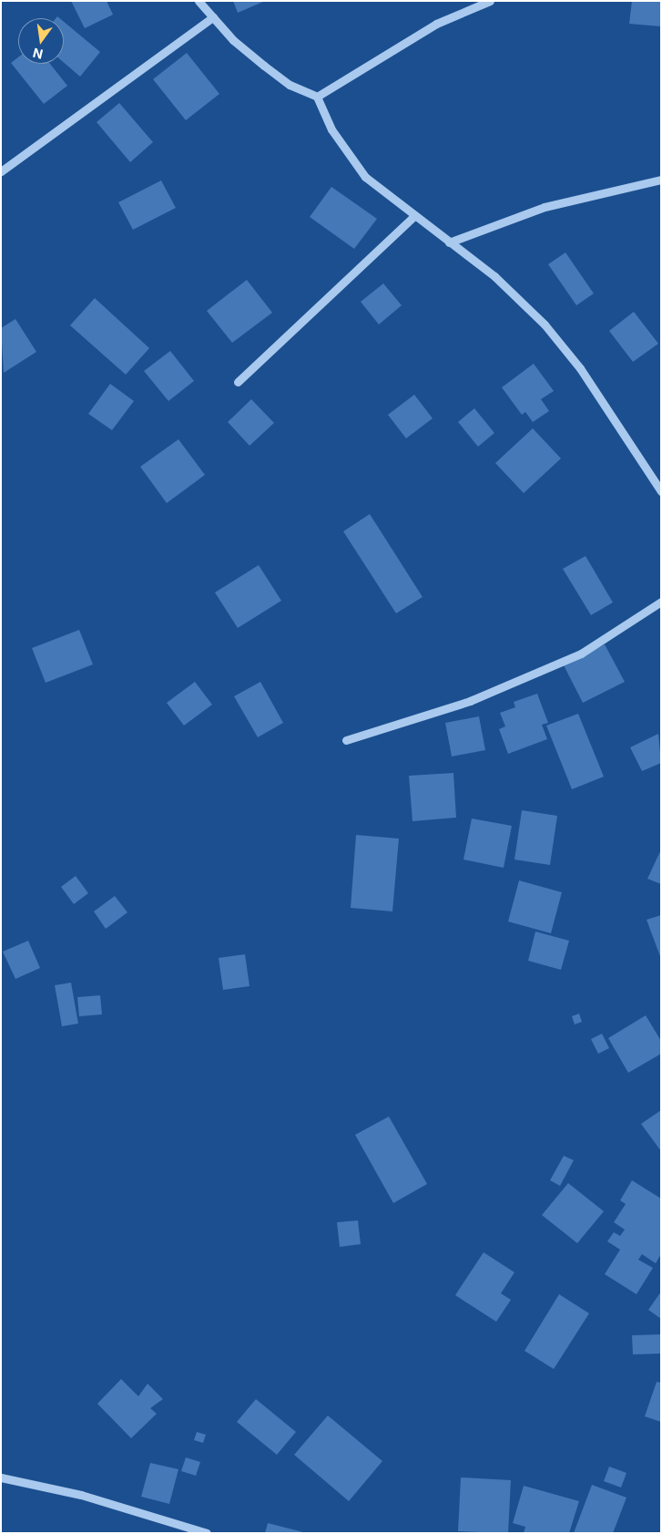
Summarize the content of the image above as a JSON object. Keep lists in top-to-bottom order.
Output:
{
  "north": "bottom"
}
